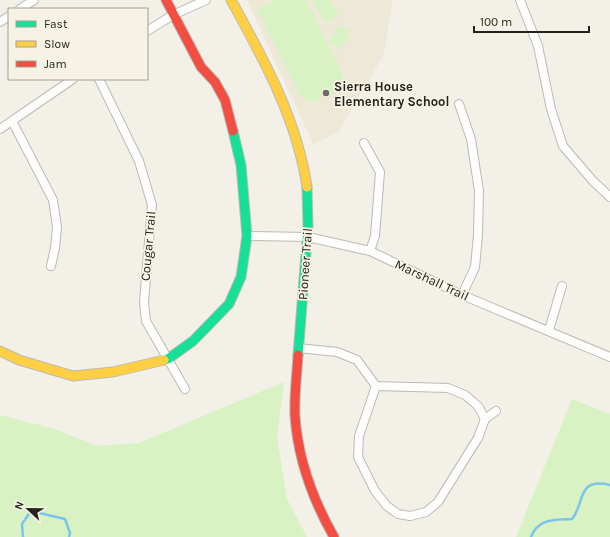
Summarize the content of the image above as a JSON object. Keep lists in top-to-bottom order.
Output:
{
  "streets": {
    "street": ["Cougar Trail", "Pioneer Trail", "Marshall Trail"]
  },
  "crossings": [
    ["Pioneer Trail", "Marshall Trail"]
  ],
  "places": ["Sierra House Elementary School"],
  "legend": ["Fast", "Slow", "Jam"],
  "scale_bar": "100 m",
  "north": "left"
}
